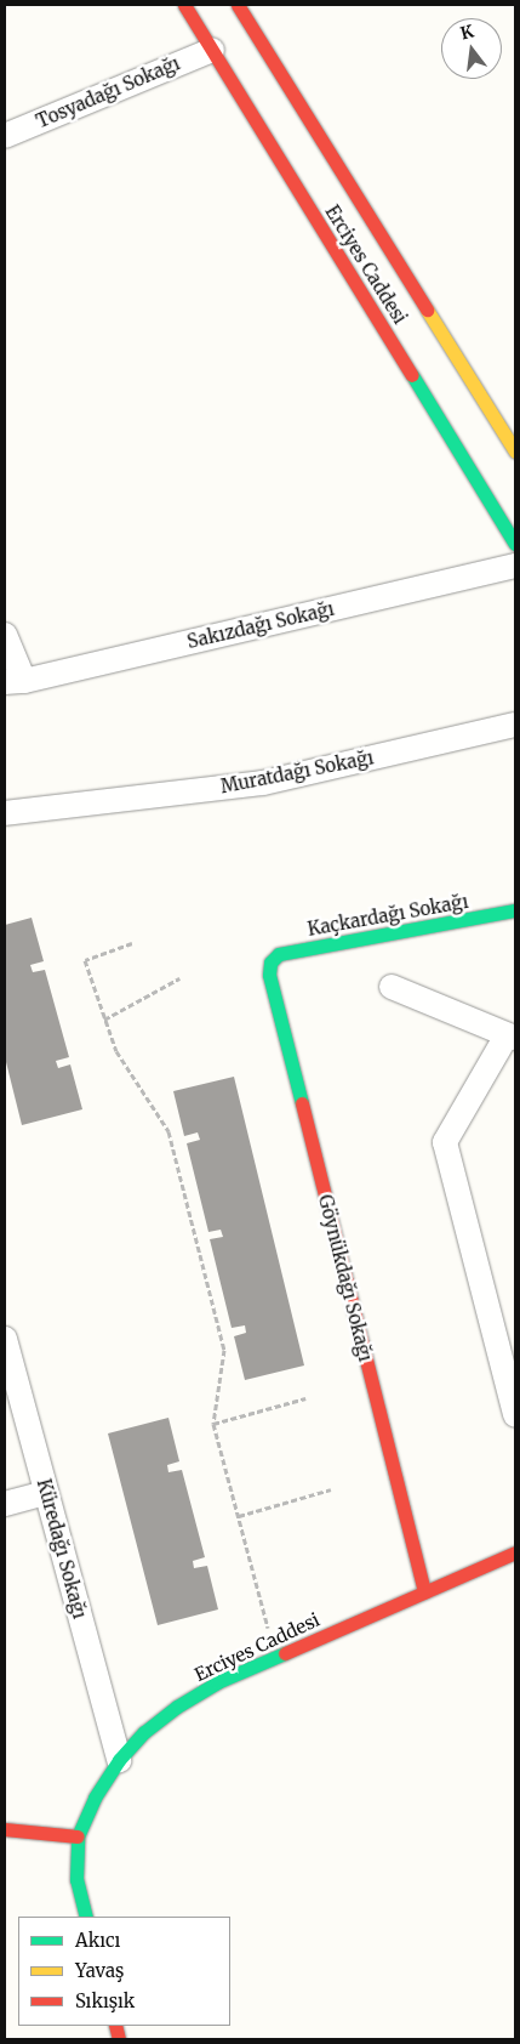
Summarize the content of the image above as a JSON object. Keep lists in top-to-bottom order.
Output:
{
  "streets": {
    "street": [
      "Tosyadağı Sokağı",
      "Erciyes Caddesi",
      "Sakızdağı Sokağı",
      "Muratdağı Sokağı",
      "Kaçkardağı Sokağı",
      "Göynükdağı Sokağı",
      "Küredağı Sokağı"
    ]
  },
  "crossings": [
    ["Tosyadağı Sokağı", "Erciyes Caddesi"],
    ["Erciyes Caddesi", "Göynükdağı Sokağı"],
    ["Erciyes Caddesi", "Küredağı Sokağı"],
    ["Kaçkardağı Sokağı", "Göynükdağı Sokağı"]
  ],
  "legend": ["Akıcı", "Yavaş", "Sıkışık"],
  "north": "top"
}
